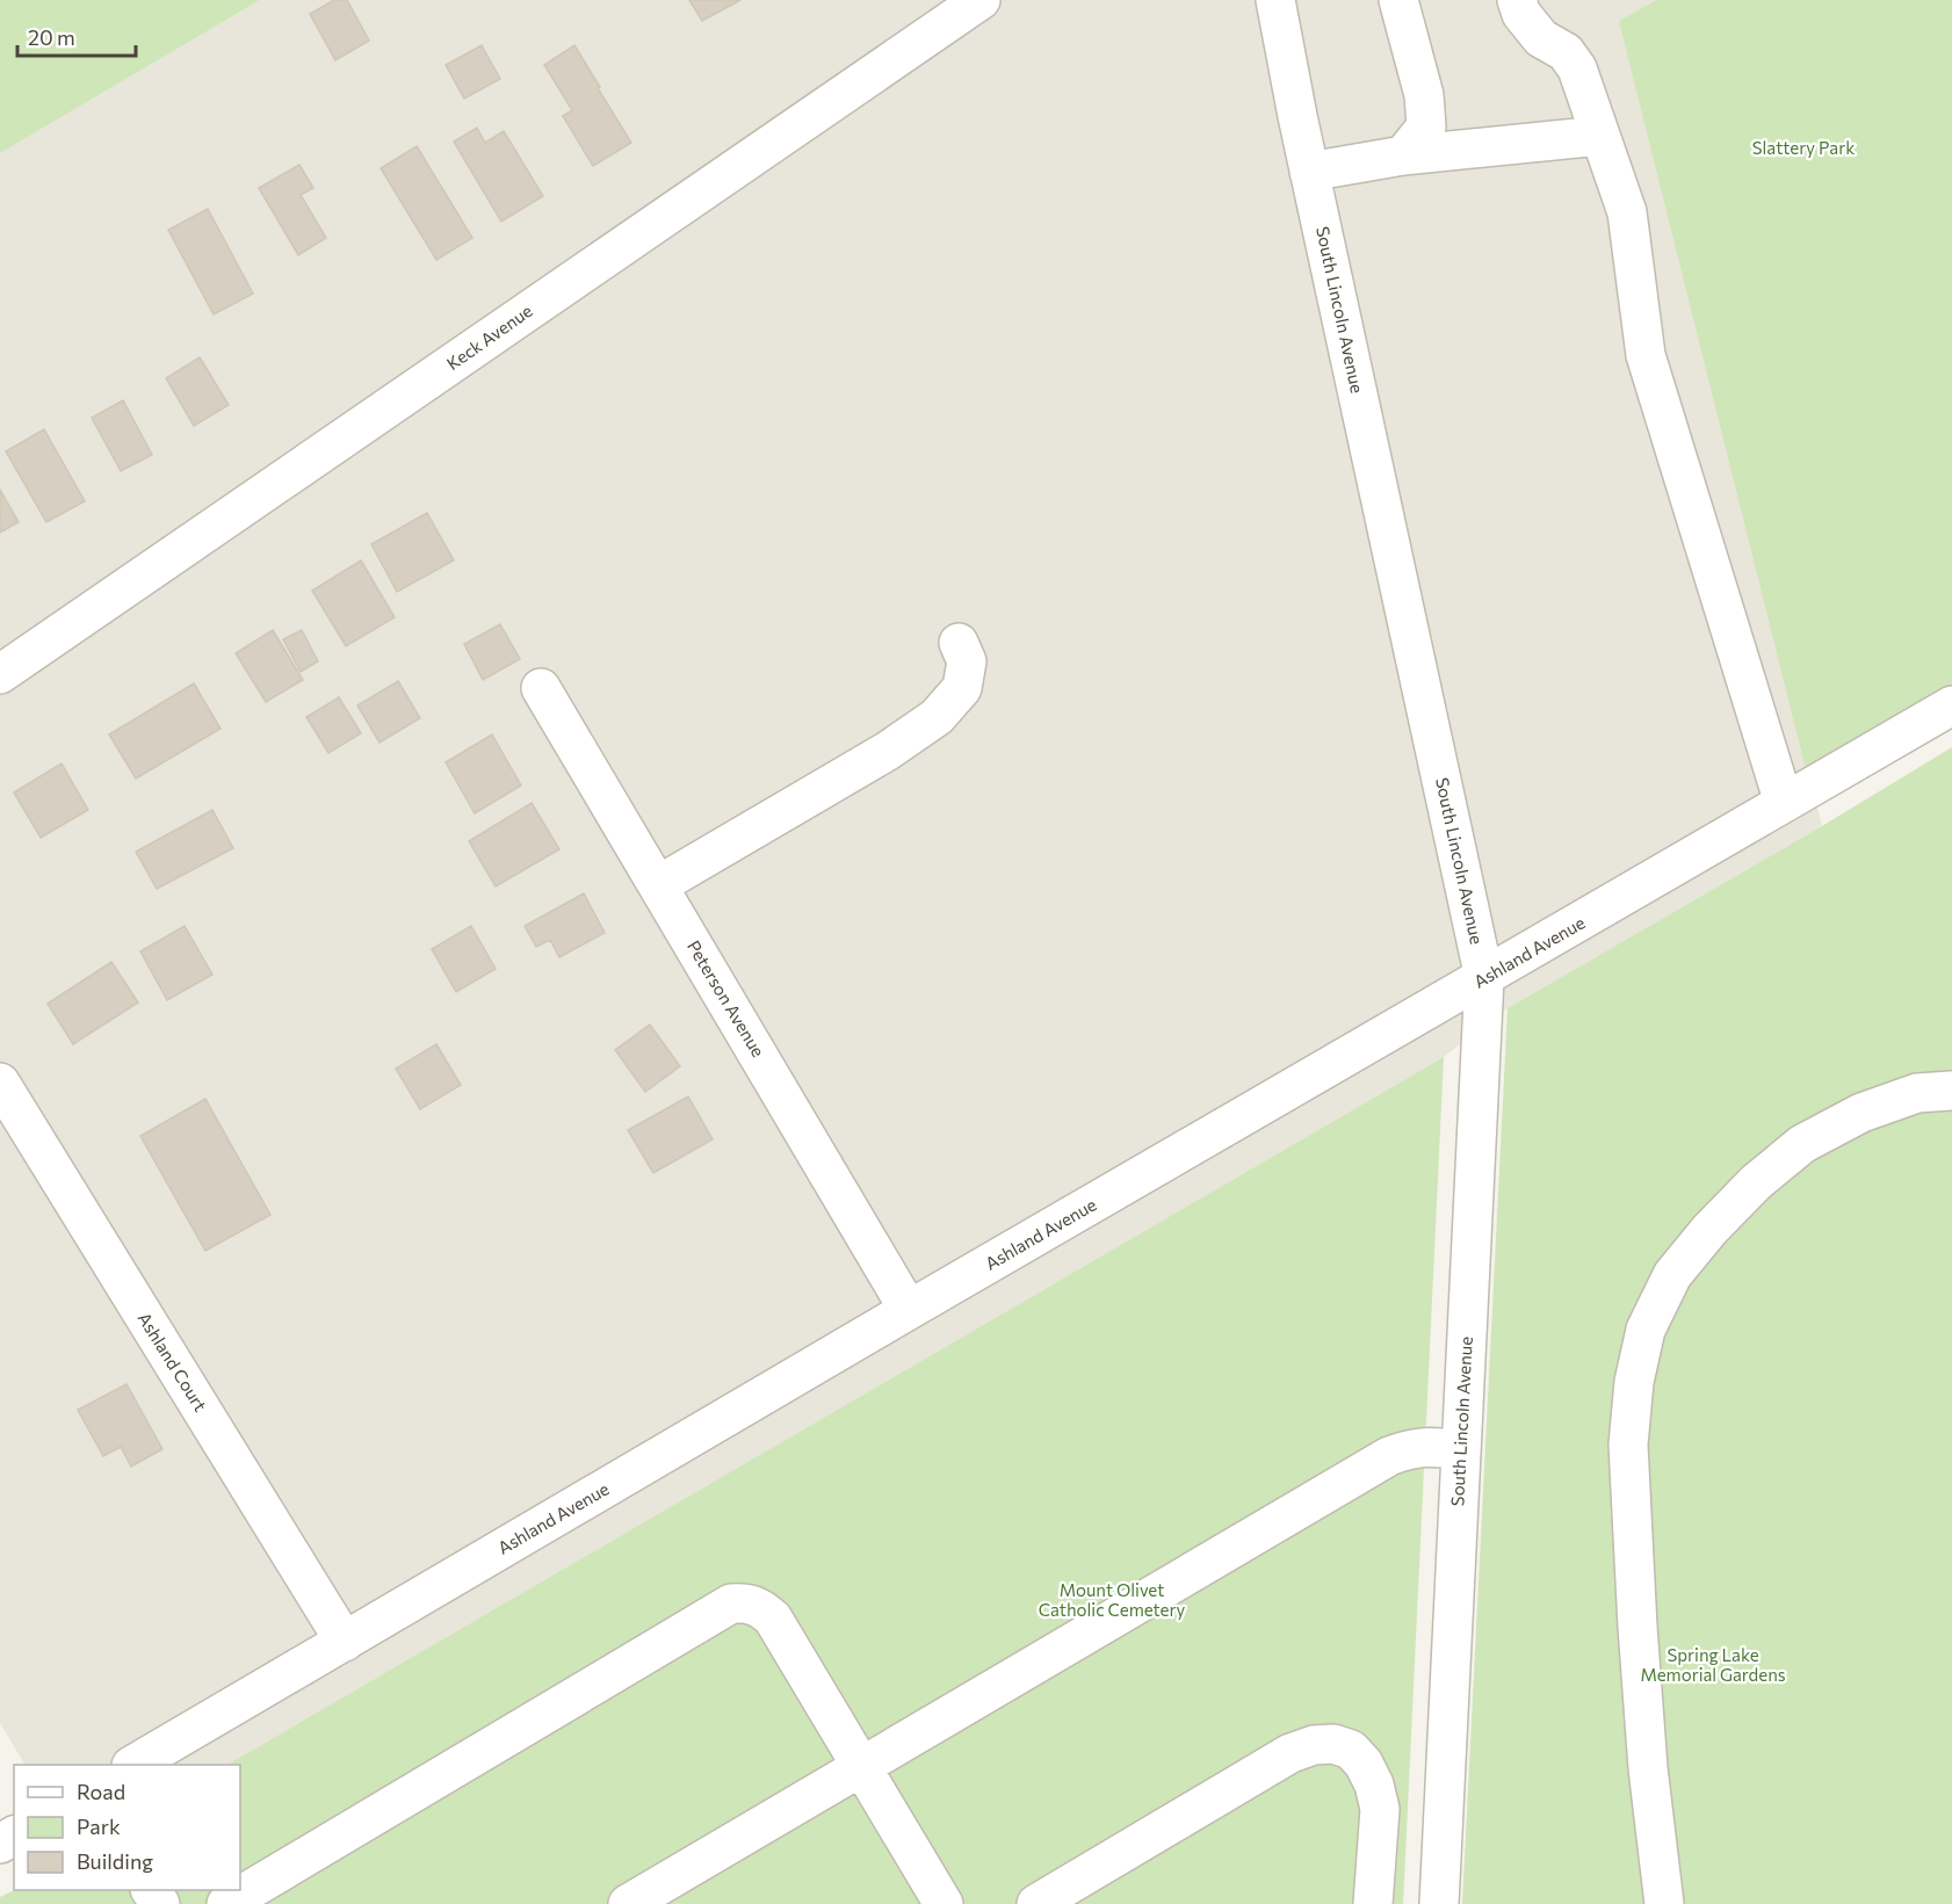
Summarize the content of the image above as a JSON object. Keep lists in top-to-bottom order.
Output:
{
  "streets": {
    "street": [
      "South Lincoln Avenue",
      "Keck Avenue",
      "Ashland Avenue",
      "Peterson Avenue",
      "Ashland Court"
    ]
  },
  "crossings": [
    ["South Lincoln Avenue", "Ashland Avenue"],
    ["Ashland Avenue", "Peterson Avenue"],
    ["Ashland Avenue", "Ashland Court"]
  ],
  "parks": ["Slattery Park", "Mount Olivet Catholic Cemetery", "Spring Lake Memorial Gardens"],
  "legend": ["Road", "Park", "Building"],
  "scale_bar": "20 m"
}
